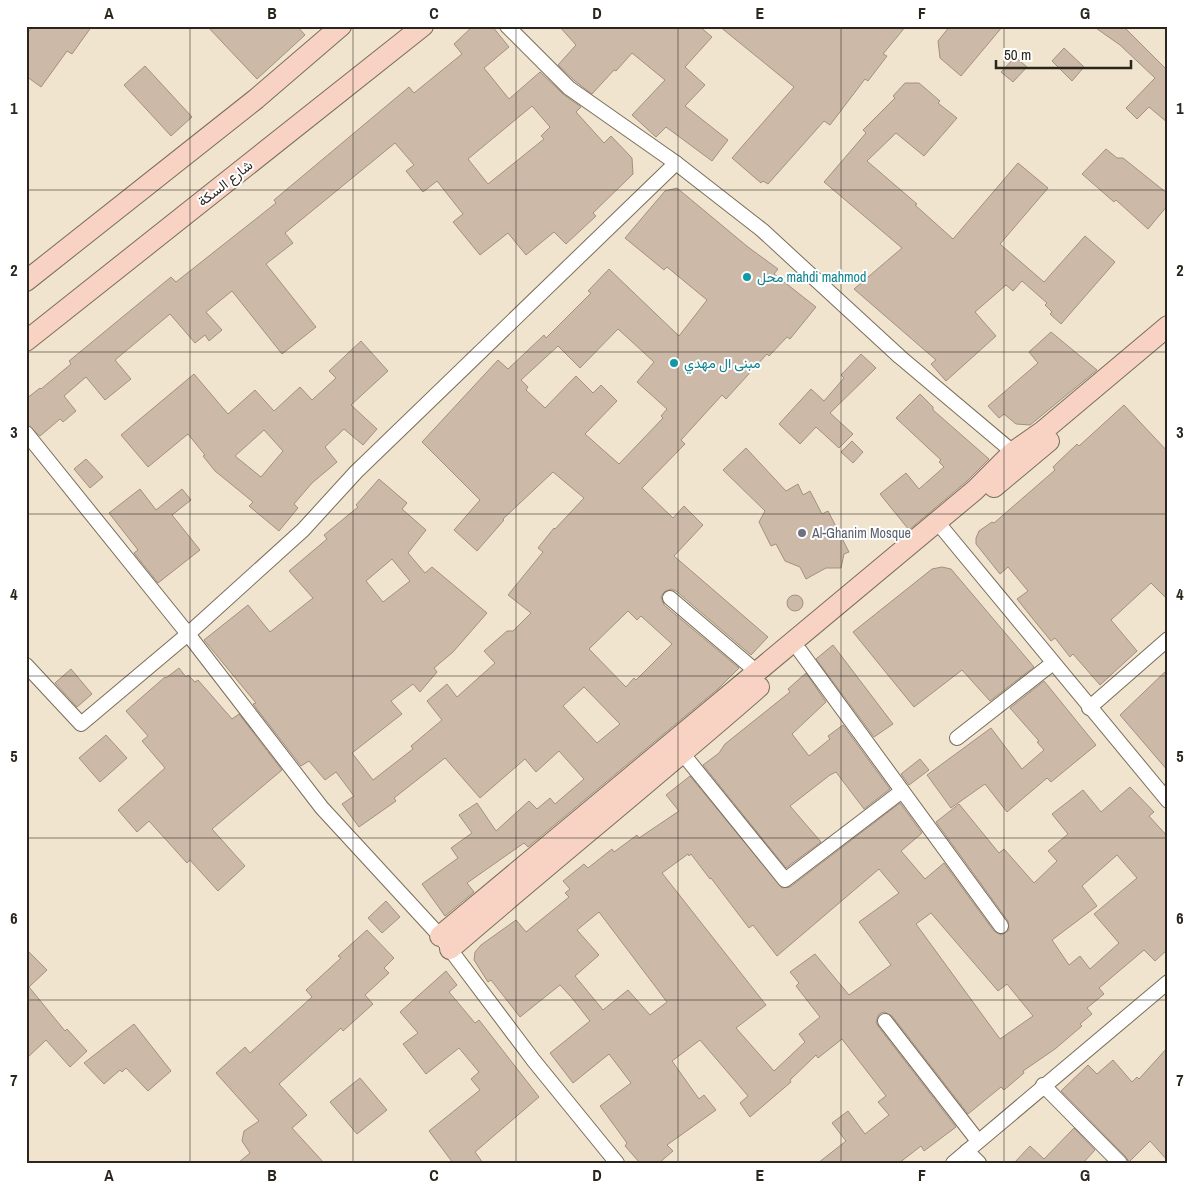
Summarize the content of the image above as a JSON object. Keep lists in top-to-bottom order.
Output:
{
  "streets": {
    "street": ["شارع السكة"]
  },
  "places": ["محل mahdi mahmod", "مبنى ال مهدي", "Al-Ghanim Mosque"],
  "scale_bar": "50 m",
  "grid": {
    "columns": [
      "A",
      "B",
      "C",
      "D",
      "E",
      "F",
      "G"
    ],
    "rows": [
      "1",
      "2",
      "3",
      "4",
      "5",
      "6",
      "7"
    ]
  }
}
